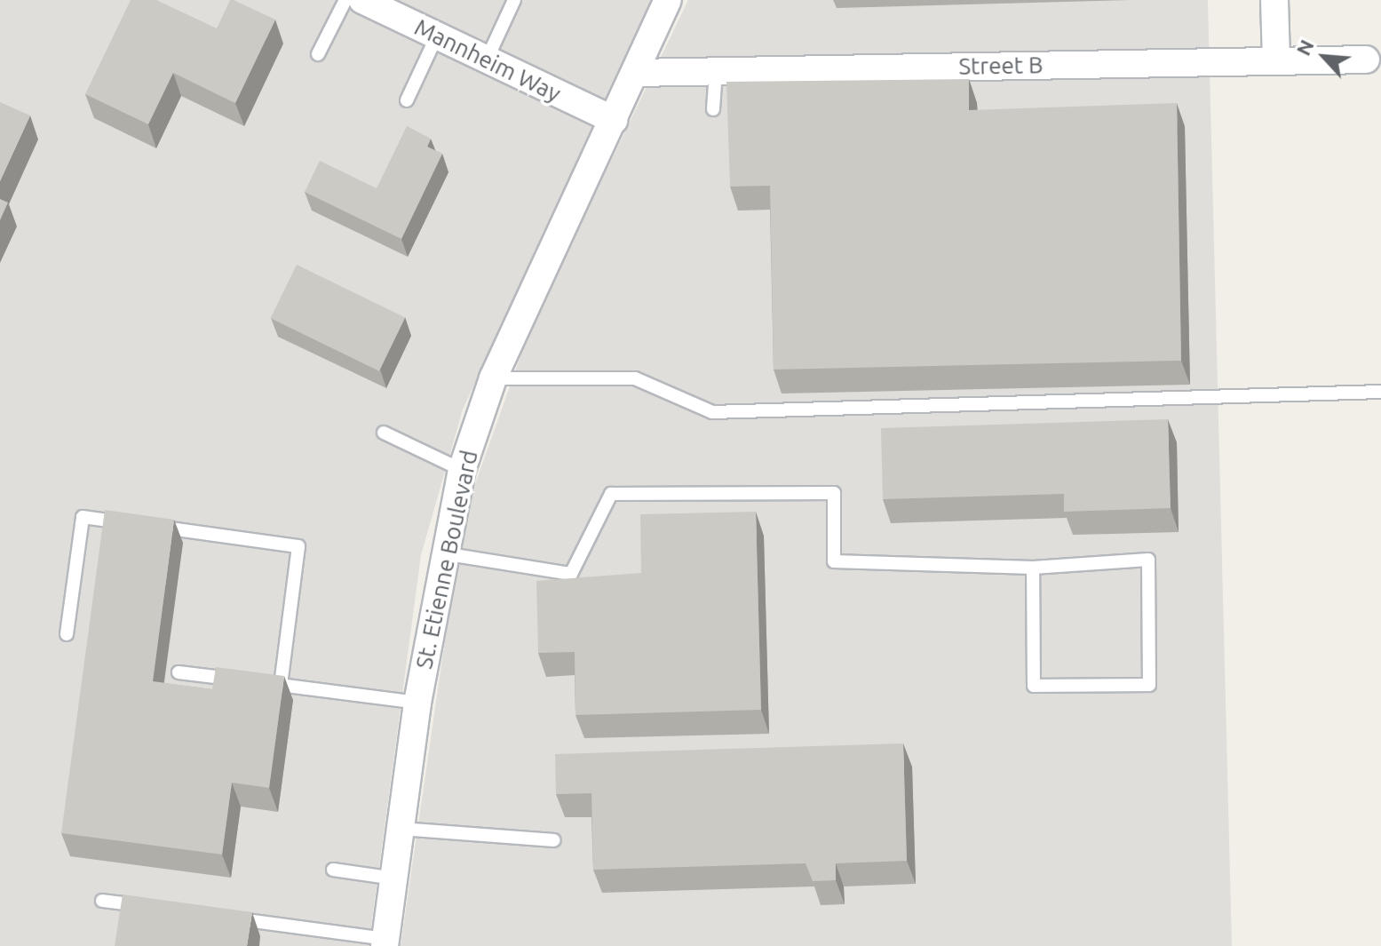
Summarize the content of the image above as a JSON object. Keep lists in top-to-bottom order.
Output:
{
  "streets": {
    "street": ["Mannheim Way", "Street B", "St. Etienne Boulevard"]
  },
  "crossings": [
    ["Mannheim Way", "St. Etienne Boulevard"],
    ["Street B", "St. Etienne Boulevard"]
  ],
  "north": "top left"
}
